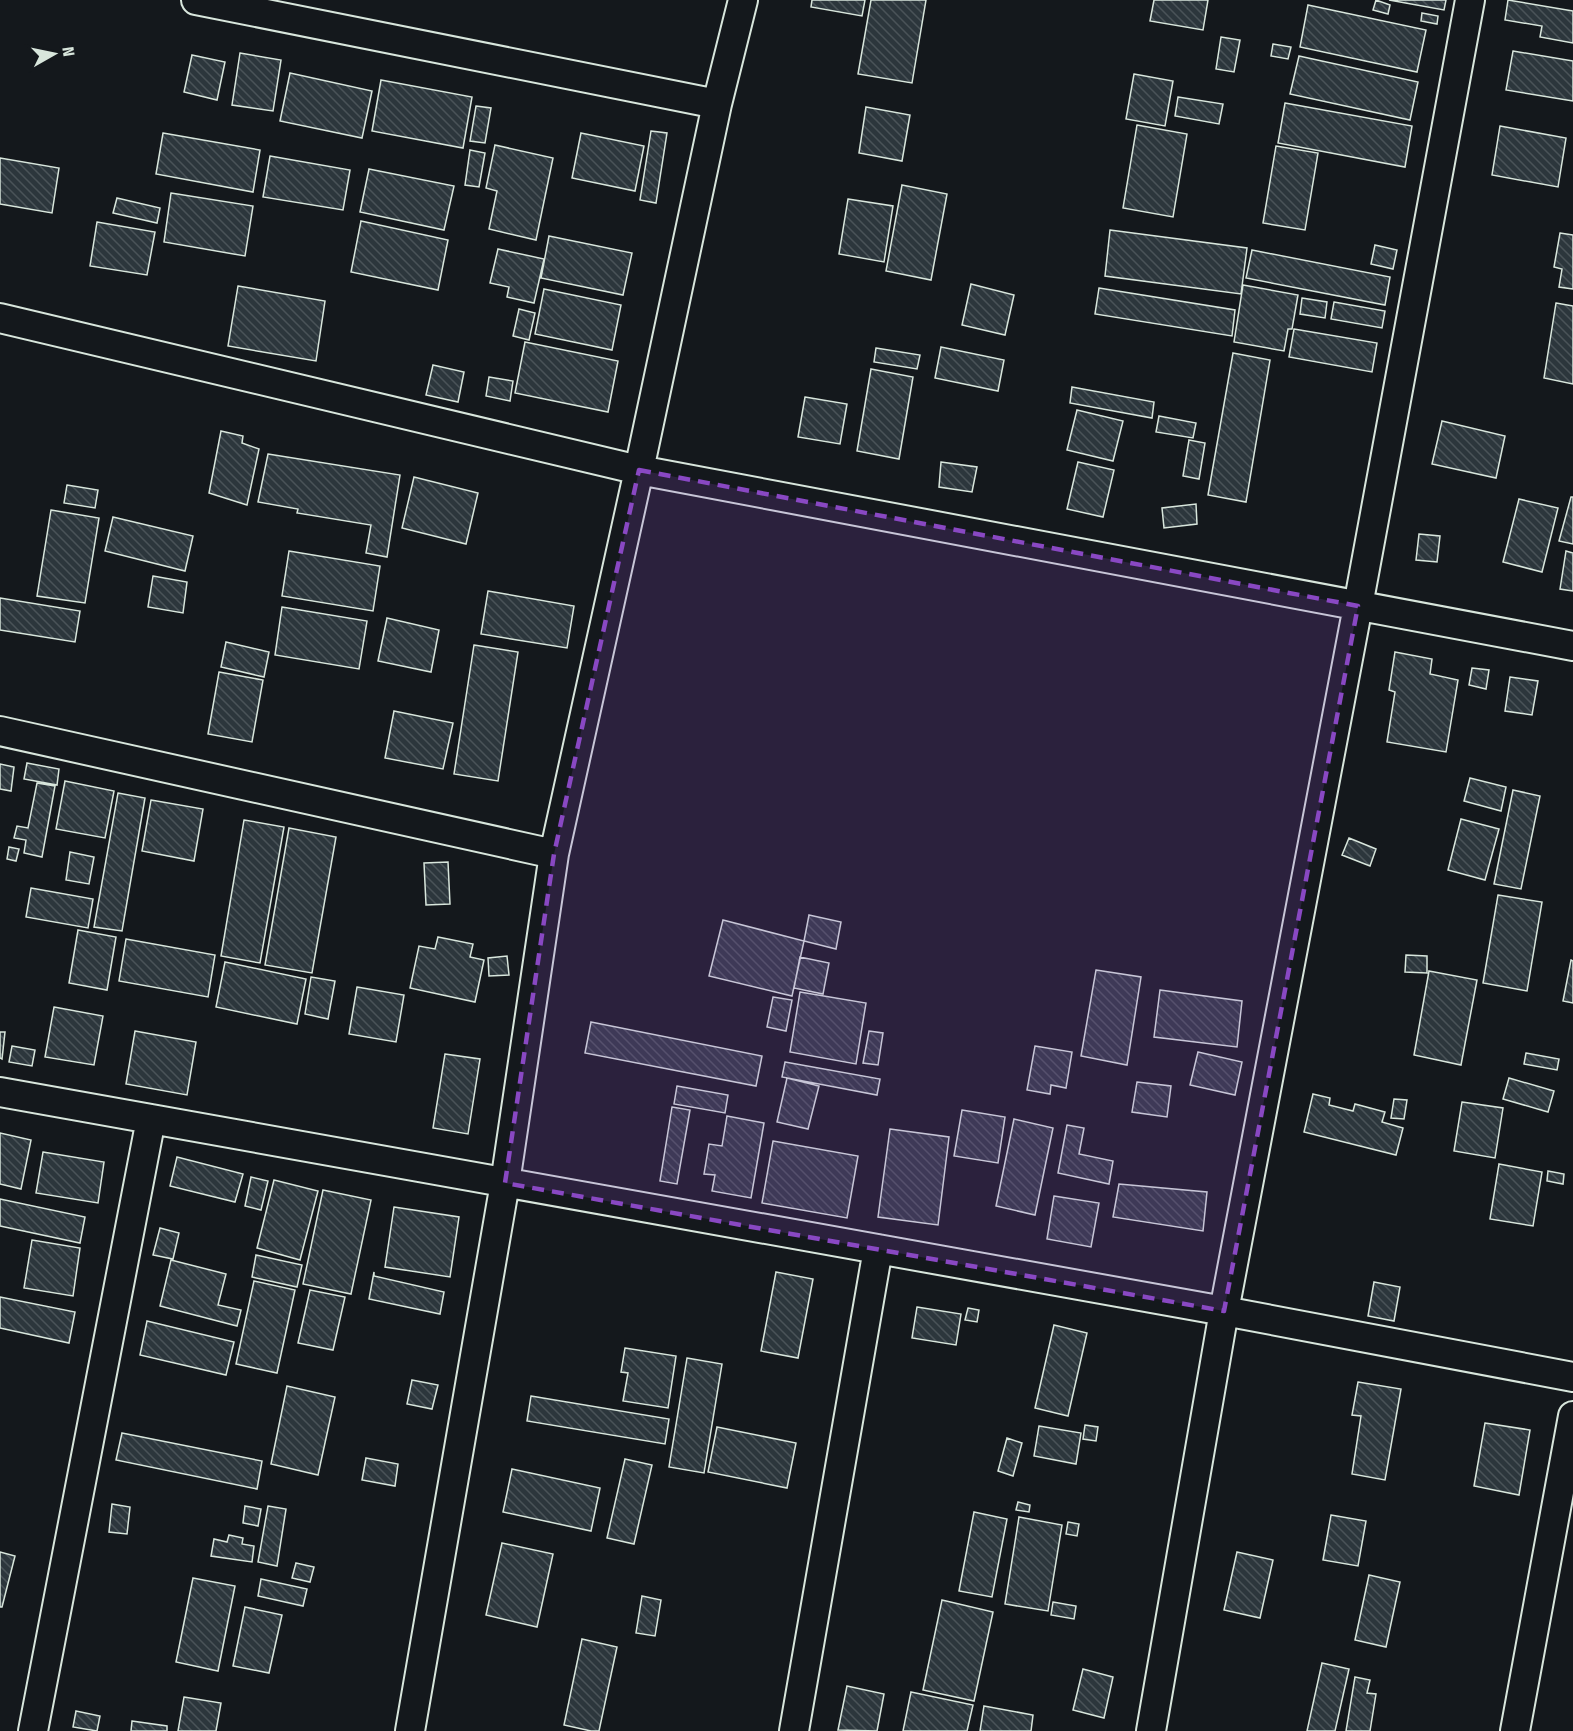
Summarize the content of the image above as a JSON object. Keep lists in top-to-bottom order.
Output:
{
  "north": "right"
}
